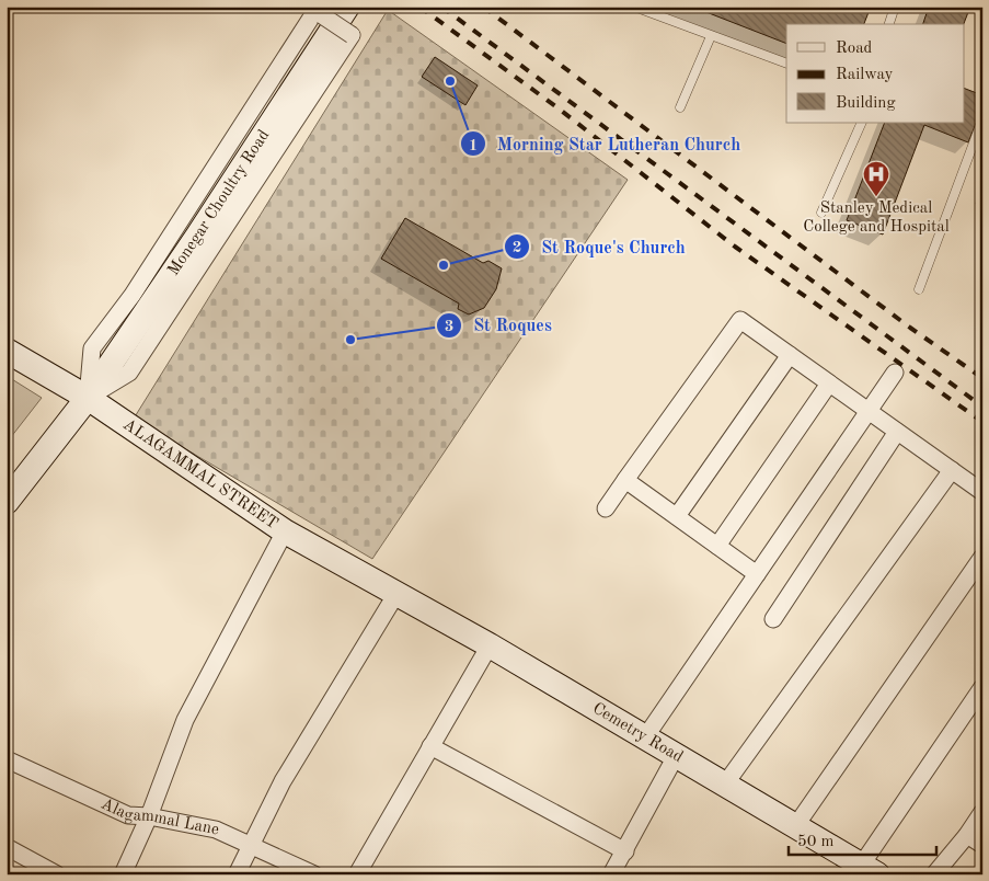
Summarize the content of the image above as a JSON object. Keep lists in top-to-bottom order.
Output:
{
  "streets": {
    "main road": ["Monegar Choultry Road", "ALAGAMMAL STREET", "Cemetry Road"],
    "street": ["Alagammal Lane"]
  },
  "crossings": [
    ["Monegar Choultry Road", "ALAGAMMAL STREET"],
    ["ALAGAMMAL STREET", "Cemetry Road"]
  ],
  "places": {
    "other": ["Morning Star Lutheran Church", "St Roque's Church", "St Roques"],
    "hospital": ["Stanley Medical College and Hospital"]
  },
  "legend": ["Road", "Railway", "Building"],
  "scale_bar": "50 m"
}
